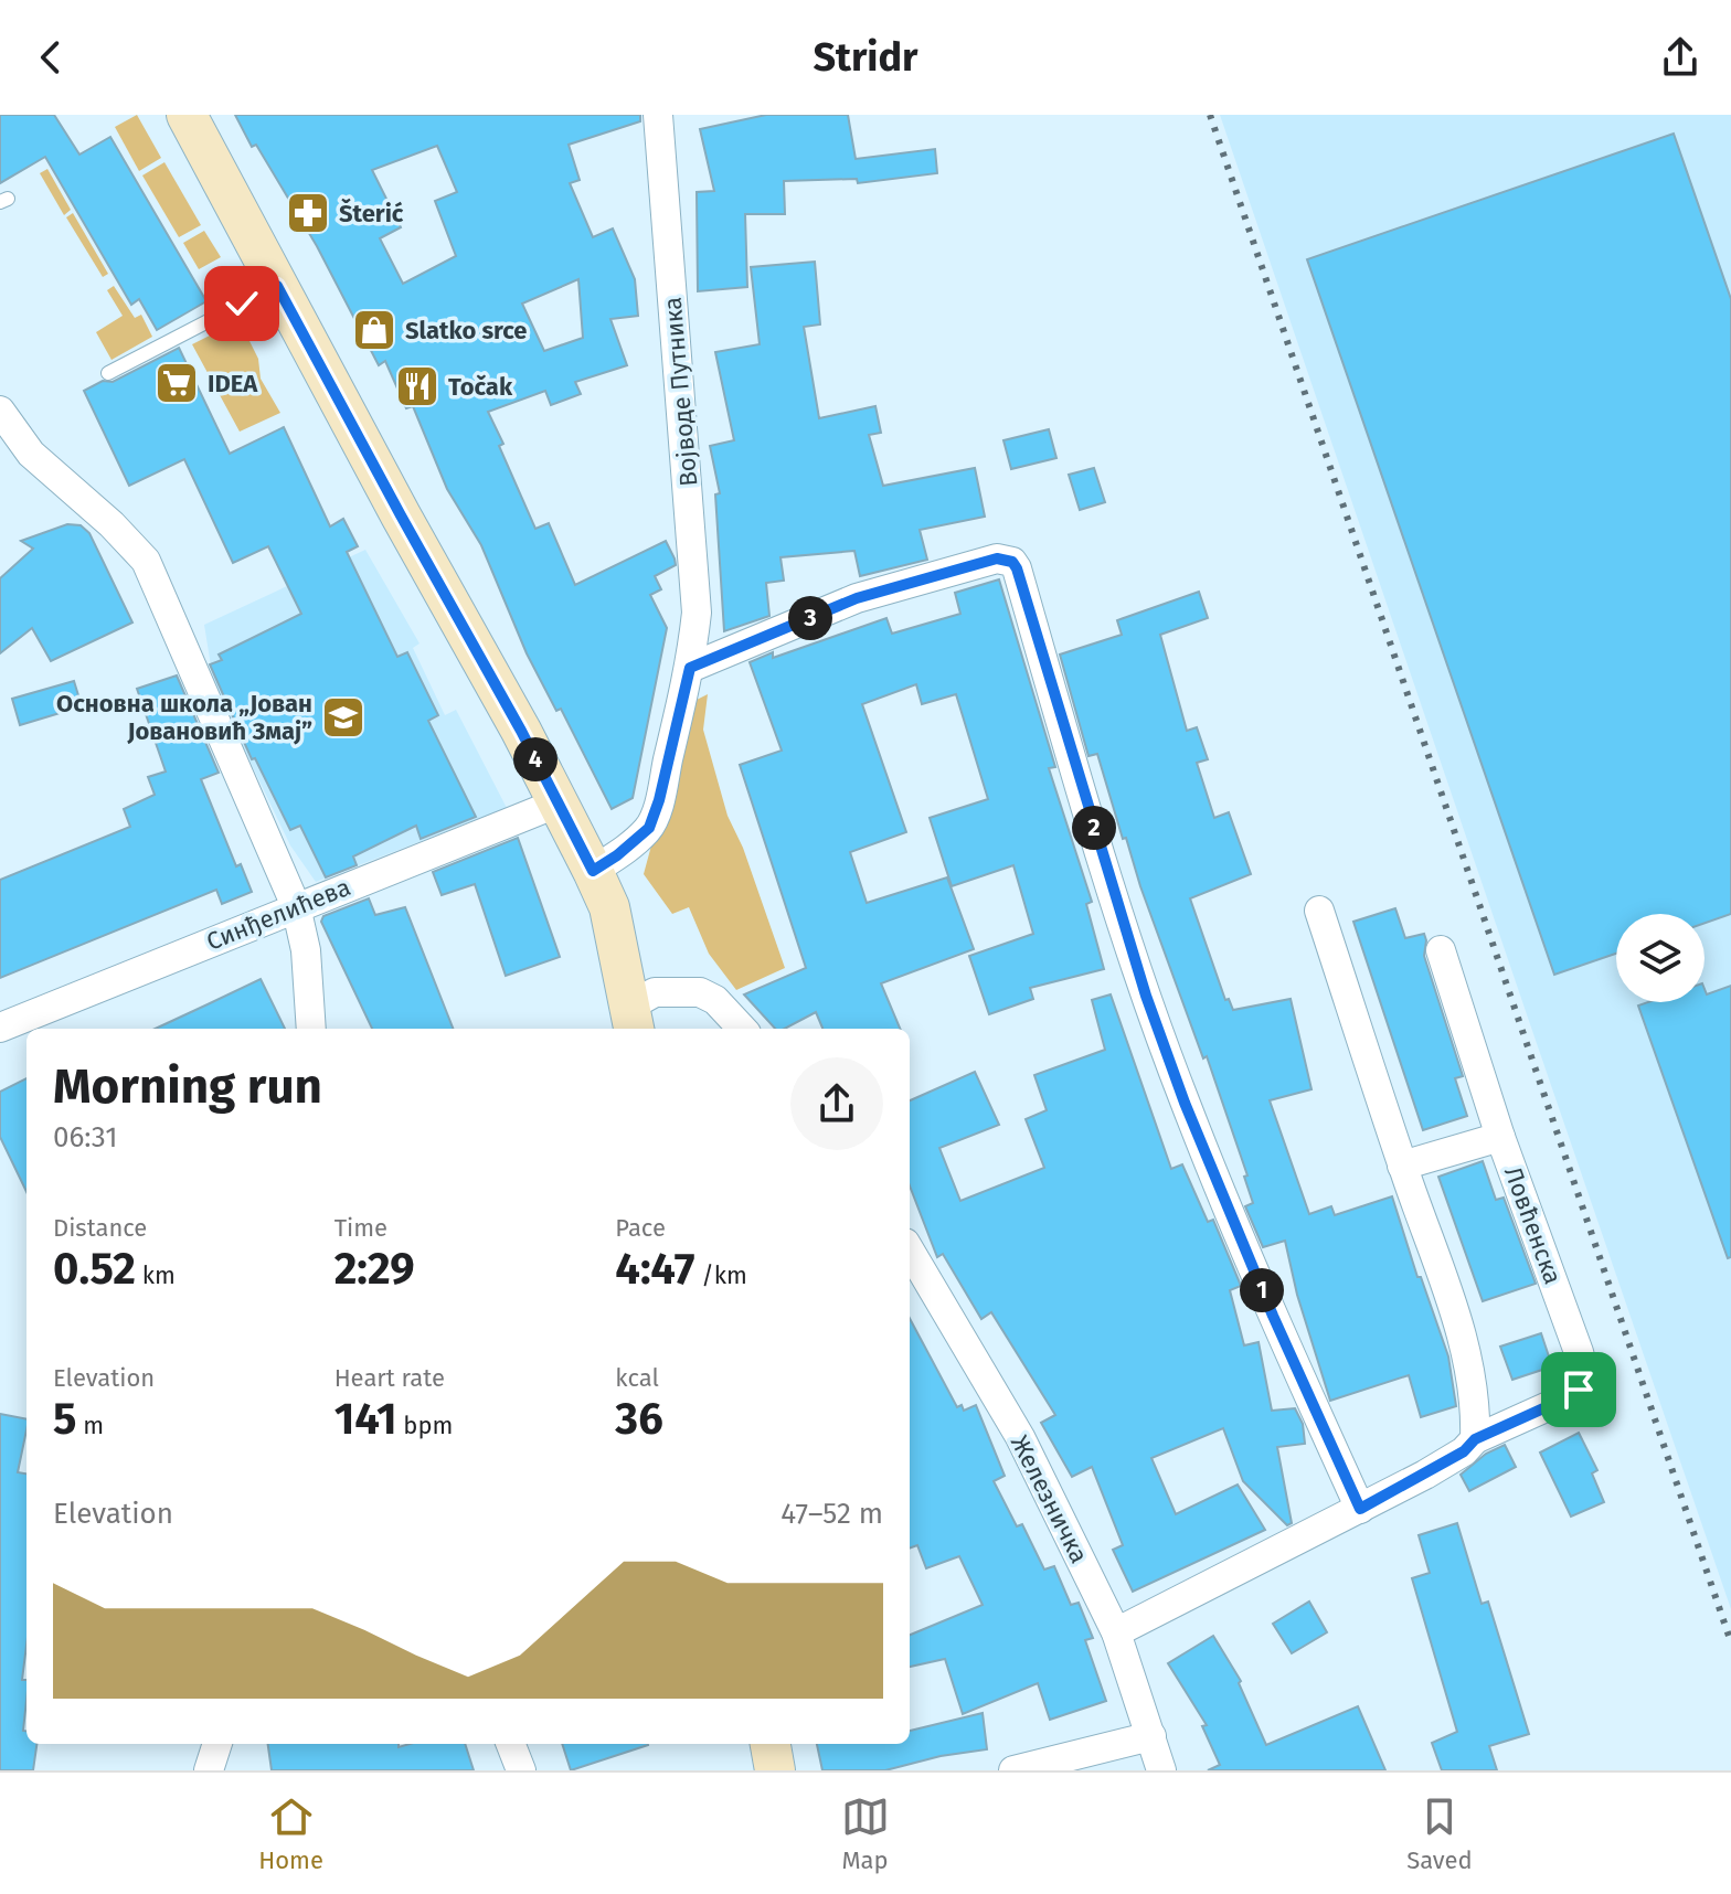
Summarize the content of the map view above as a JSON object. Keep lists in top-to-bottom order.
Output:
{
  "streets": {
    "street": [
      "Војводе Путника",
      "Синђелићева",
      "Ловћенска",
      "Железничка"
    ]
  },
  "crossings": [
    ["Ловћенска", "Железничка"]
  ],
  "places": {
    "pharmacy": ["Šterić"],
    "shop": ["Slatko srce"],
    "supermarket": ["IDEA"],
    "restaurant": ["Točak"],
    "school or university": ["Основна школа „Јован Јовановић Змај”"]
  },
  "page": {
    "header": "Stridr",
    "pins": [
      "3",
      "4",
      "2",
      "1"
    ],
    "heading": ["Morning run", "06:31"],
    "stats": [
      ["Distance", "0.52 km"],
      ["Time", "2:29"],
      ["Pace", "4:47 /km"],
      ["Elevation", "5 m"],
      ["Heart rate", "141 bpm"],
      ["kcal", "36"]
    ],
    "chart": ["Elevation", "47–52 m"],
    "tabs": ["Home", "Map", "Saved"]
  }
}
